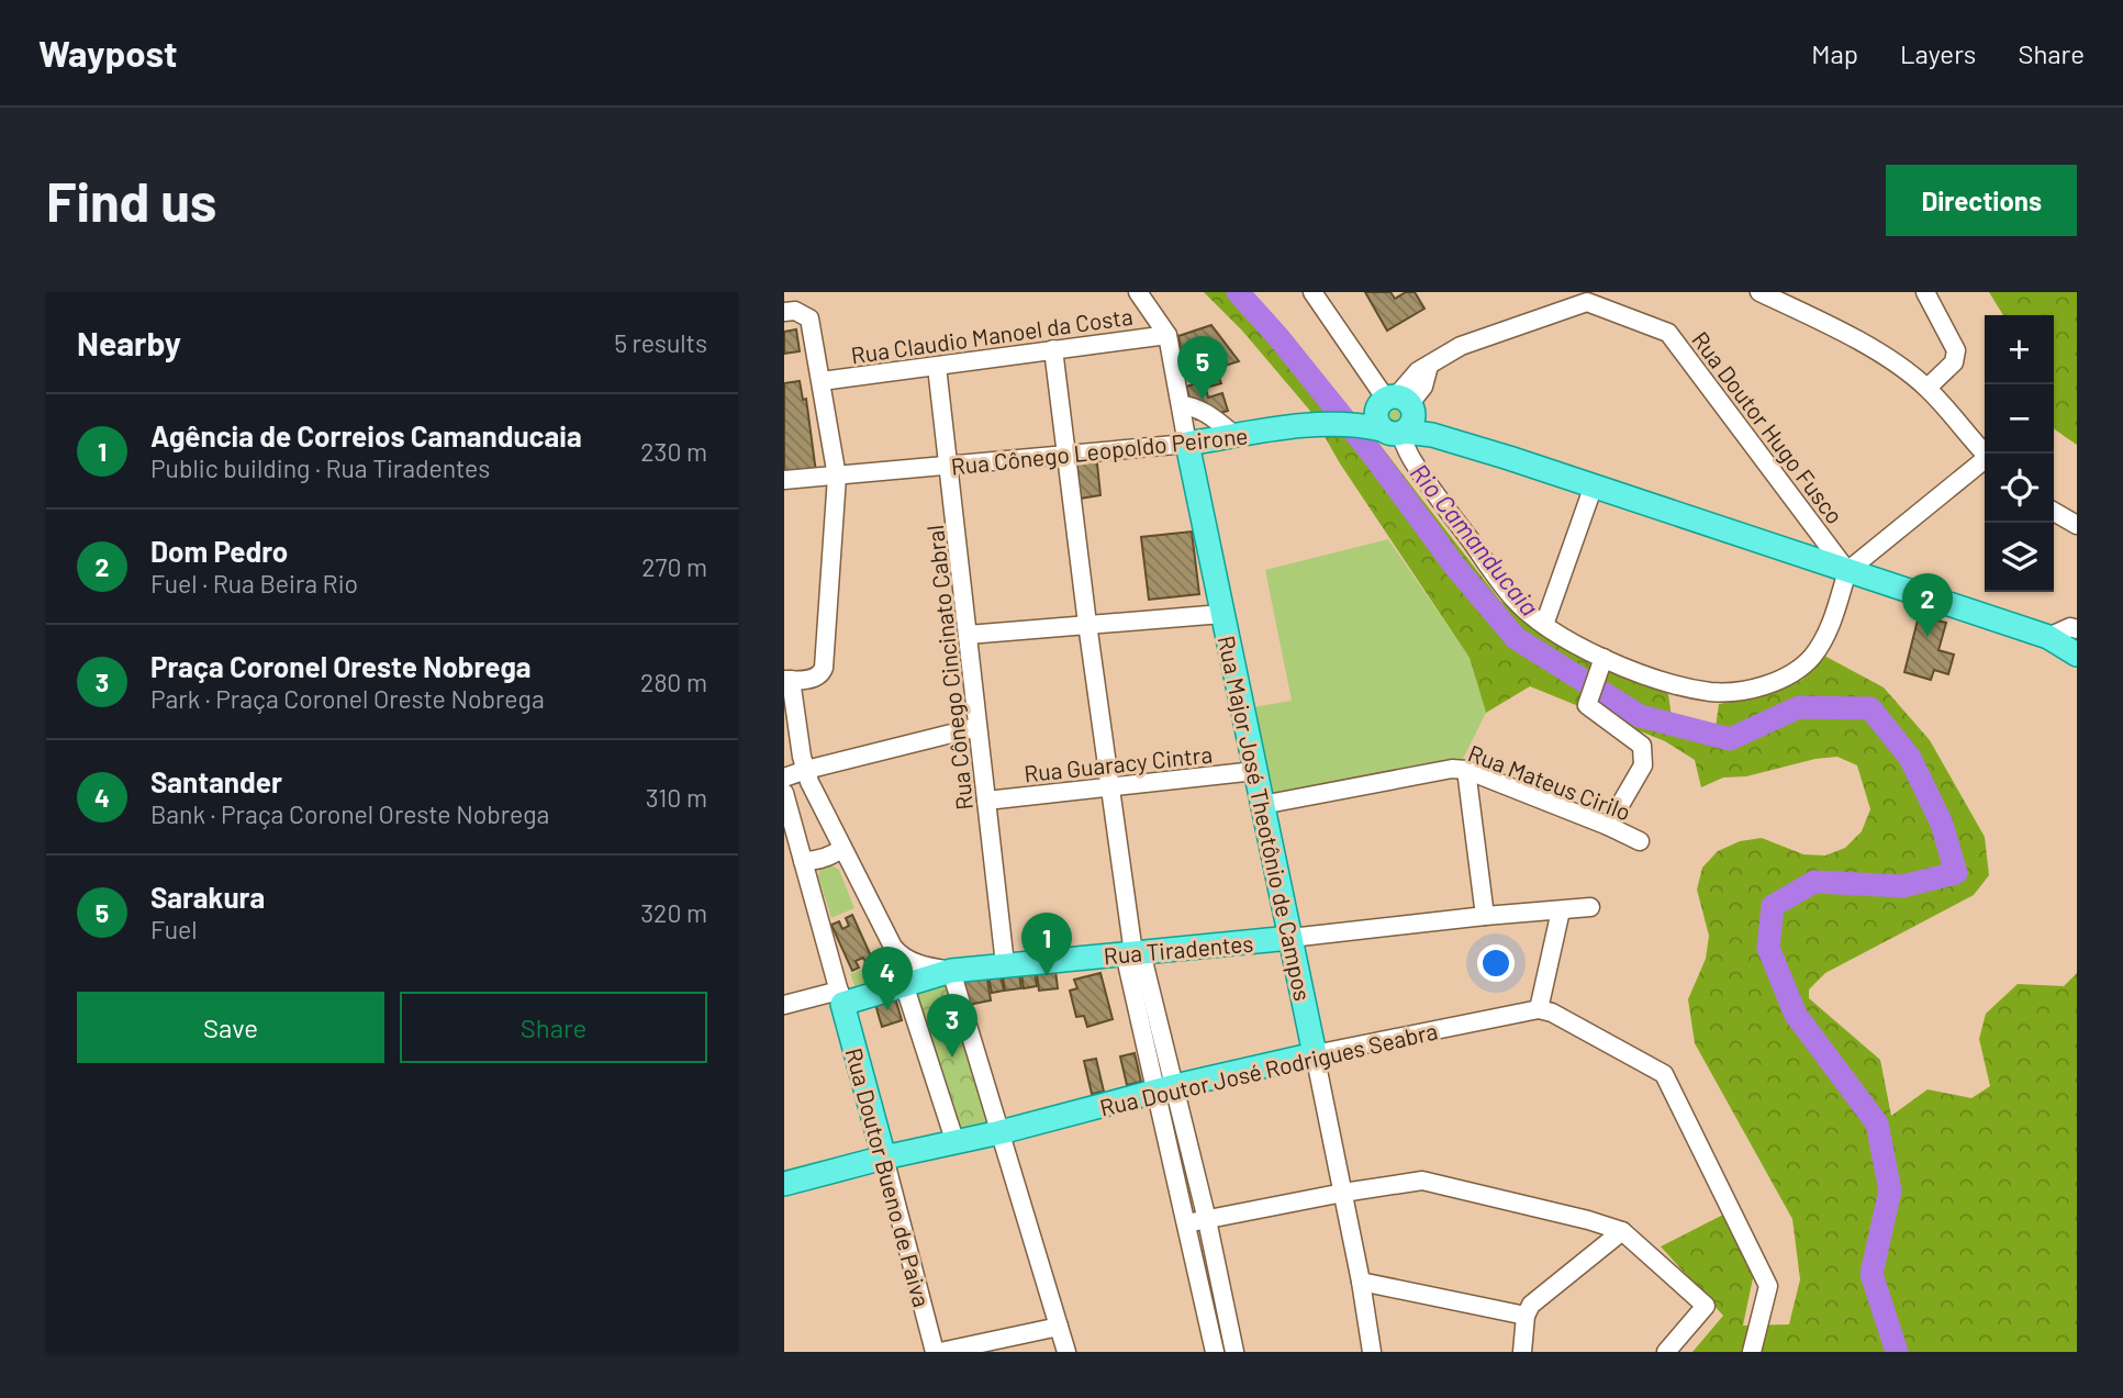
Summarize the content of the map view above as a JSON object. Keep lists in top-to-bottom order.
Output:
{
  "streets": {
    "main road": [
      "Rua Cônego Leopoldo Peirone",
      "Rua Major José Theotônio de Campos",
      "Rua Tiradentes",
      "Rua Doutor José Rodrigues Seabra",
      "Rua Doutor Bueno de Paiva"
    ],
    "street": [
      "Rua Claudio Manoel da Costa",
      "Rua Doutor Hugo Fusco",
      "Rua Cônego Cincinato Cabral",
      "Rua Guaracy Cintra",
      "Rua Mateus Cirilo"
    ]
  },
  "crossings": [
    ["Rua Claudio Manoel da Costa", "Rua Cônego Cincinato Cabral"],
    ["Rua Claudio Manoel da Costa", "Rua Major José Theotônio de Campos"],
    ["Rua Doutor Hugo Fusco", "Rua Cônego Leopoldo Peirone"],
    ["Rua Cônego Leopoldo Peirone", "Rua Cônego Cincinato Cabral"],
    ["Rua Cônego Leopoldo Peirone", "Rua Major José Theotônio de Campos"],
    ["Rua Cônego Cincinato Cabral", "Rua Guaracy Cintra"],
    ["Rua Cônego Cincinato Cabral", "Rua Tiradentes"],
    ["Rua Guaracy Cintra", "Rua Major José Theotônio de Campos"],
    ["Rua Mateus Cirilo", "Rua Major José Theotônio de Campos"],
    ["Rua Major José Theotônio de Campos", "Rua Tiradentes"],
    ["Rua Major José Theotônio de Campos", "Rua Doutor José Rodrigues Seabra"],
    ["Rua Tiradentes", "Rua Doutor Bueno de Paiva"],
    ["Rua Doutor José Rodrigues Seabra", "Rua Doutor Bueno de Paiva"]
  ],
  "water": ["Rio Camanducaia"],
  "page": {
    "header": "Waypost",
    "nav": ["Map", "Layers", "Share"],
    "buttons": [
      "Directions",
      ["Save", "Share"]
    ],
    "title": "Find us",
    "heading": ["Nearby", "5 results"],
    "map_buttons": ["+", "−"],
    "pins": [
      "5",
      "2",
      "1",
      "4",
      "3"
    ],
    "list": [
      {
        "mark": "1",
        "name": "Agência de Correios Camanducaia",
        "note": "Public building · Rua Tiradentes",
        "value": "230 m"
      },
      {
        "mark": "2",
        "name": "Dom Pedro",
        "note": "Fuel · Rua Beira Rio",
        "value": "270 m"
      },
      {
        "mark": "3",
        "name": "Praça Coronel Oreste Nobrega",
        "note": "Park · Praça Coronel Oreste Nobrega",
        "value": "280 m"
      },
      {
        "mark": "4",
        "name": "Santander",
        "note": "Bank · Praça Coronel Oreste Nobrega",
        "value": "310 m"
      },
      {
        "mark": "5",
        "name": "Sarakura",
        "note": "Fuel",
        "value": "320 m"
      }
    ]
  }
}
